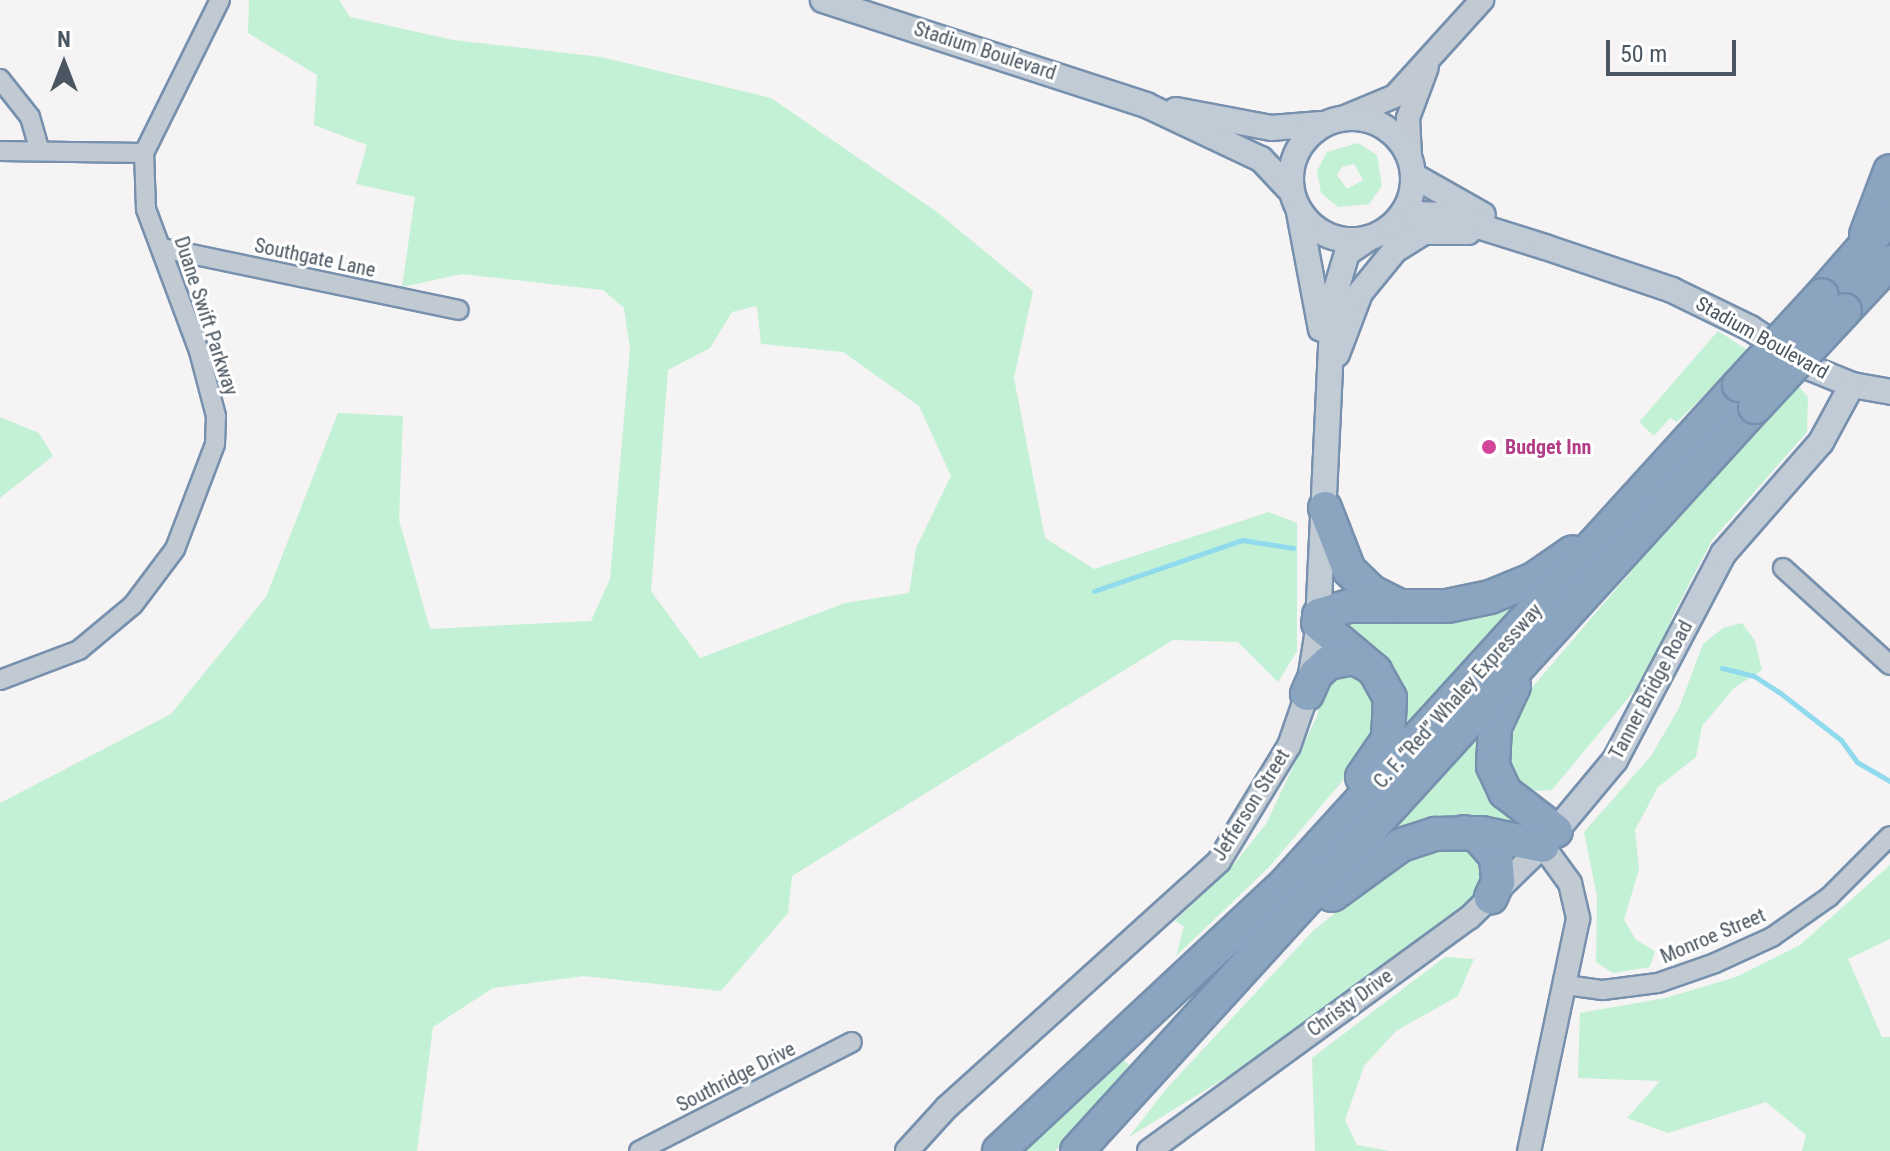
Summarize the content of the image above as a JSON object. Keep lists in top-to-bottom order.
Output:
{
  "streets": {
    "highway": ["C. F. “Red” Whaley Expressway"],
    "main road": ["Stadium Boulevard", "Tanner Bridge Road", "Jefferson Street"],
    "street": [
      "Southgate Lane",
      "Duane Swift Parkway",
      "Monroe Street",
      "Christy Drive",
      "Southridge Drive"
    ]
  },
  "crossings": [
    ["Stadium Boulevard", "Tanner Bridge Road"],
    ["Southgate Lane", "Duane Swift Parkway"],
    ["Tanner Bridge Road", "Christy Drive"]
  ],
  "places": ["Budget Inn"],
  "scale_bar": "50 m",
  "north": "top"
}
